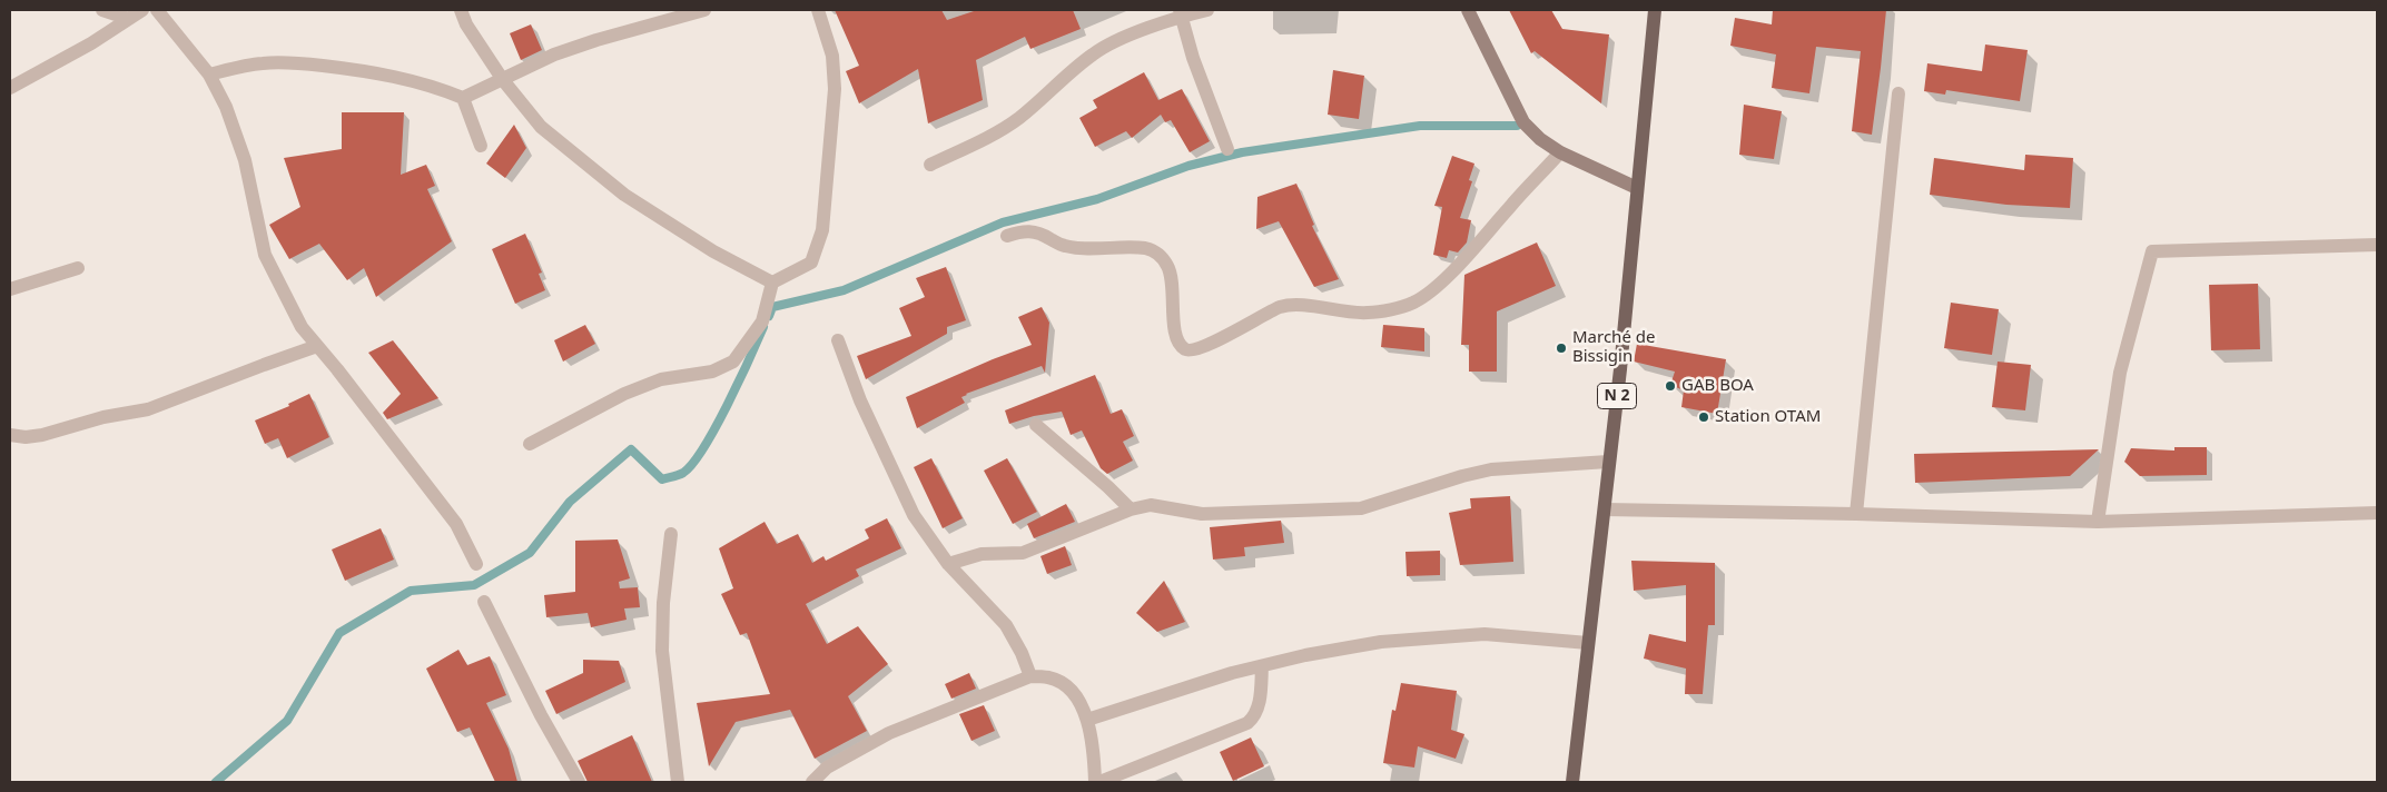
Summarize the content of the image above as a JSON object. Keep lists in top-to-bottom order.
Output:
{
  "streets": {
    "main road": ["N 2"]
  },
  "places": ["Marché de Bissigin", "GAB BOA", "Station OTAM"]
}
